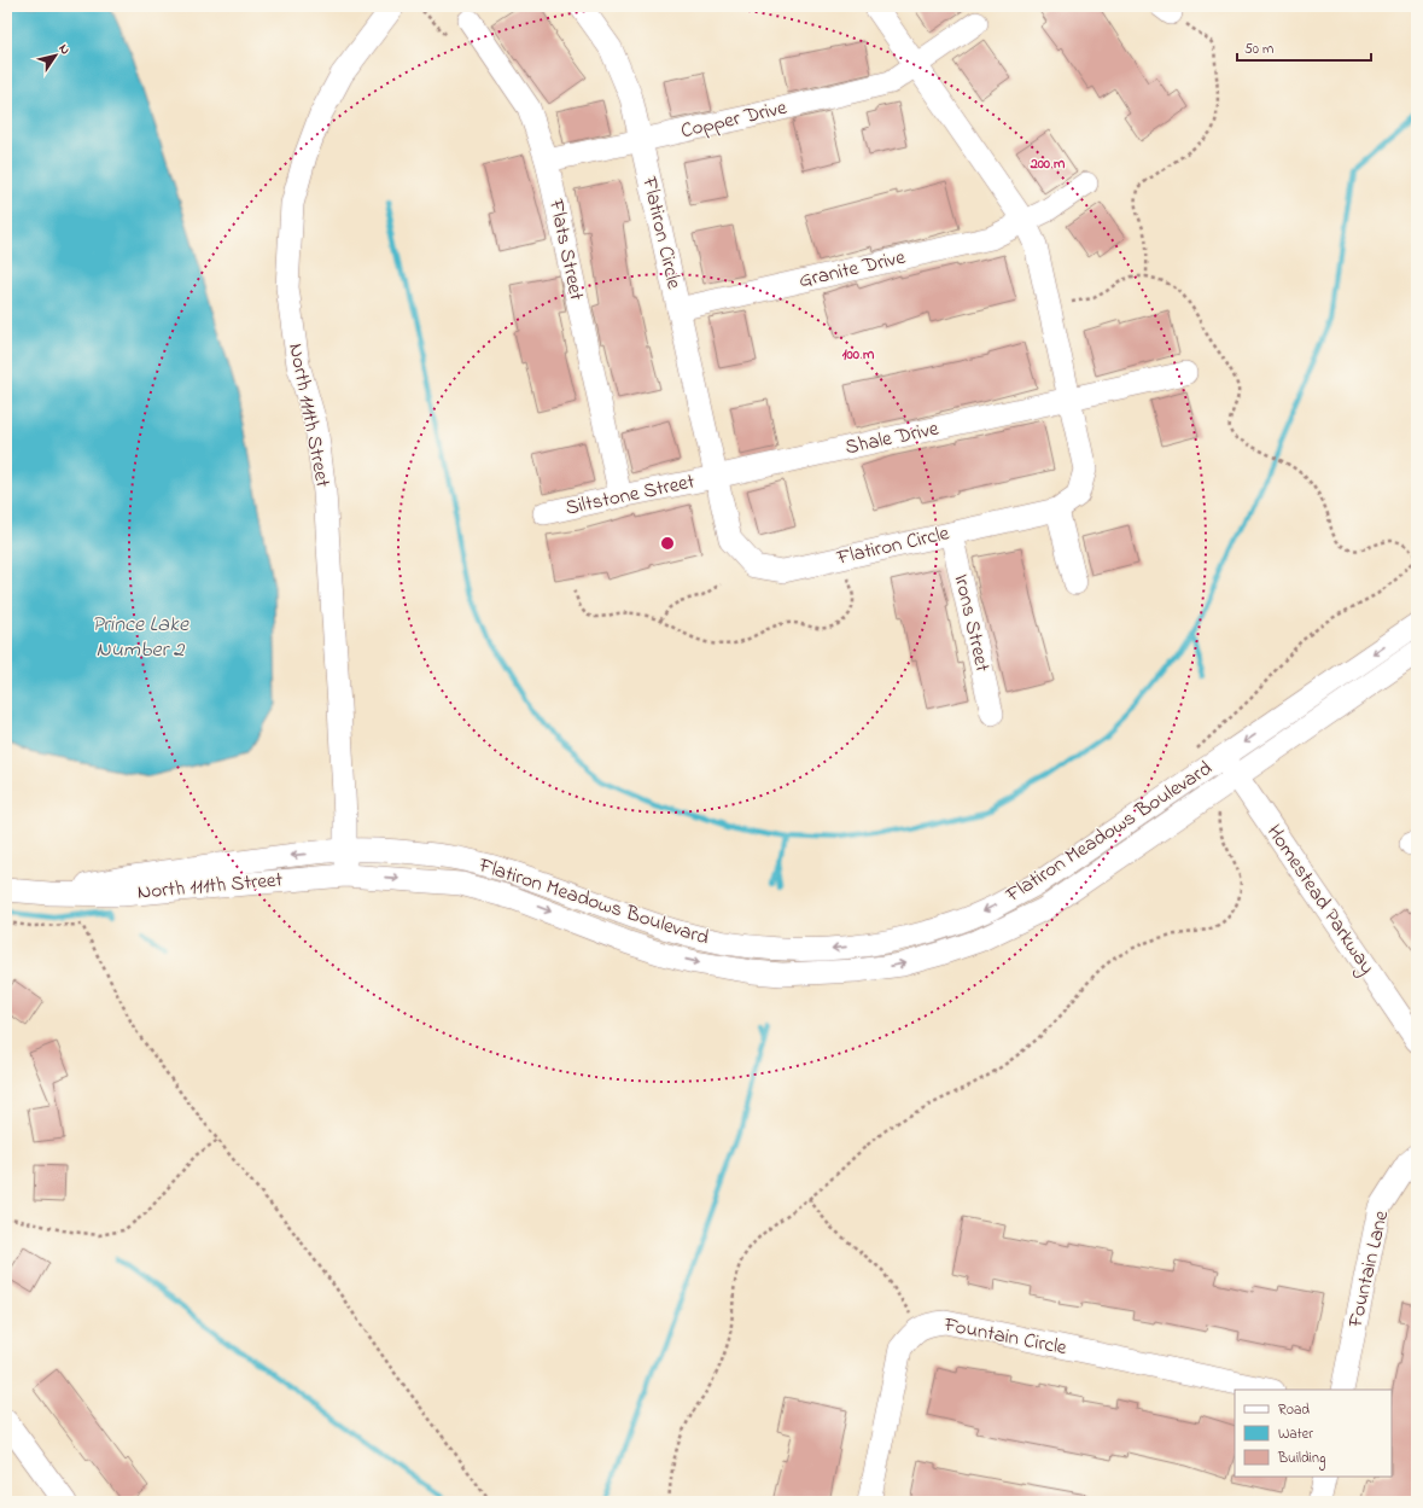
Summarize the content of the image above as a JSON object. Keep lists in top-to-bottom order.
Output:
{
  "streets": {
    "street": [
      "Copper Drive",
      "Flatiron Circle",
      "Flats Street",
      "Granite Drive",
      "North 111th Street",
      "Shale Drive",
      "Siltstone Street",
      "Irons Street",
      "Flatiron Meadows Boulevard",
      "Homestead Parkway",
      "Fountain Lane",
      "Fountain Circle"
    ]
  },
  "crossings": [
    ["Copper Drive", "Flatiron Circle"],
    ["Copper Drive", "Flats Street"],
    ["Flatiron Circle", "Granite Drive"],
    ["Flatiron Circle", "Shale Drive"],
    ["Flatiron Circle", "Siltstone Street"],
    ["Flatiron Circle", "Irons Street"],
    ["Flats Street", "Siltstone Street"],
    ["North 111th Street", "Flatiron Meadows Boulevard"],
    ["Shale Drive", "Siltstone Street"],
    ["Flatiron Meadows Boulevard", "Homestead Parkway"]
  ],
  "water": ["Prince Lake Number 2"],
  "legend": ["Road", "Water", "Building"],
  "scale_bar": "50 m",
  "north": "top right",
  "rings": ["200 m", "100 m"]
}
